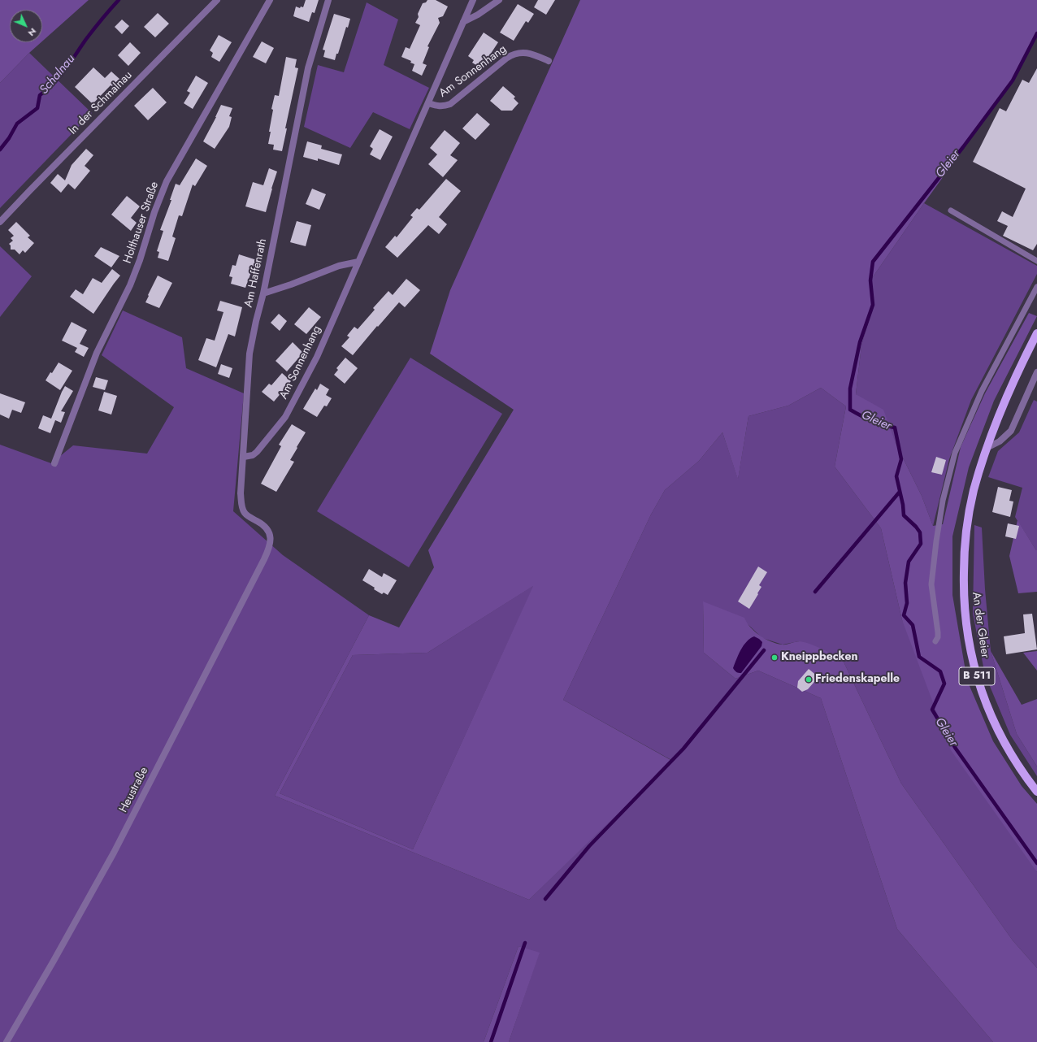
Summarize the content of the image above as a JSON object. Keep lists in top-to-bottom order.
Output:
{
  "streets": {
    "main road": ["An der Gleier", "B 511"],
    "street": [
      "Am Sonnenhang",
      "In der Schmalnau",
      "Holthauser Straße",
      "Am Haffenrath",
      "Heustraße"
    ]
  },
  "crossings": [
    ["Am Sonnenhang", "Am Haffenrath"],
    ["Am Haffenrath", "Heustraße"]
  ],
  "water": ["Schalnau", "Gleier"],
  "places": ["Kneippbecken", "Friedenskapelle"],
  "north": "bottom right"
}
